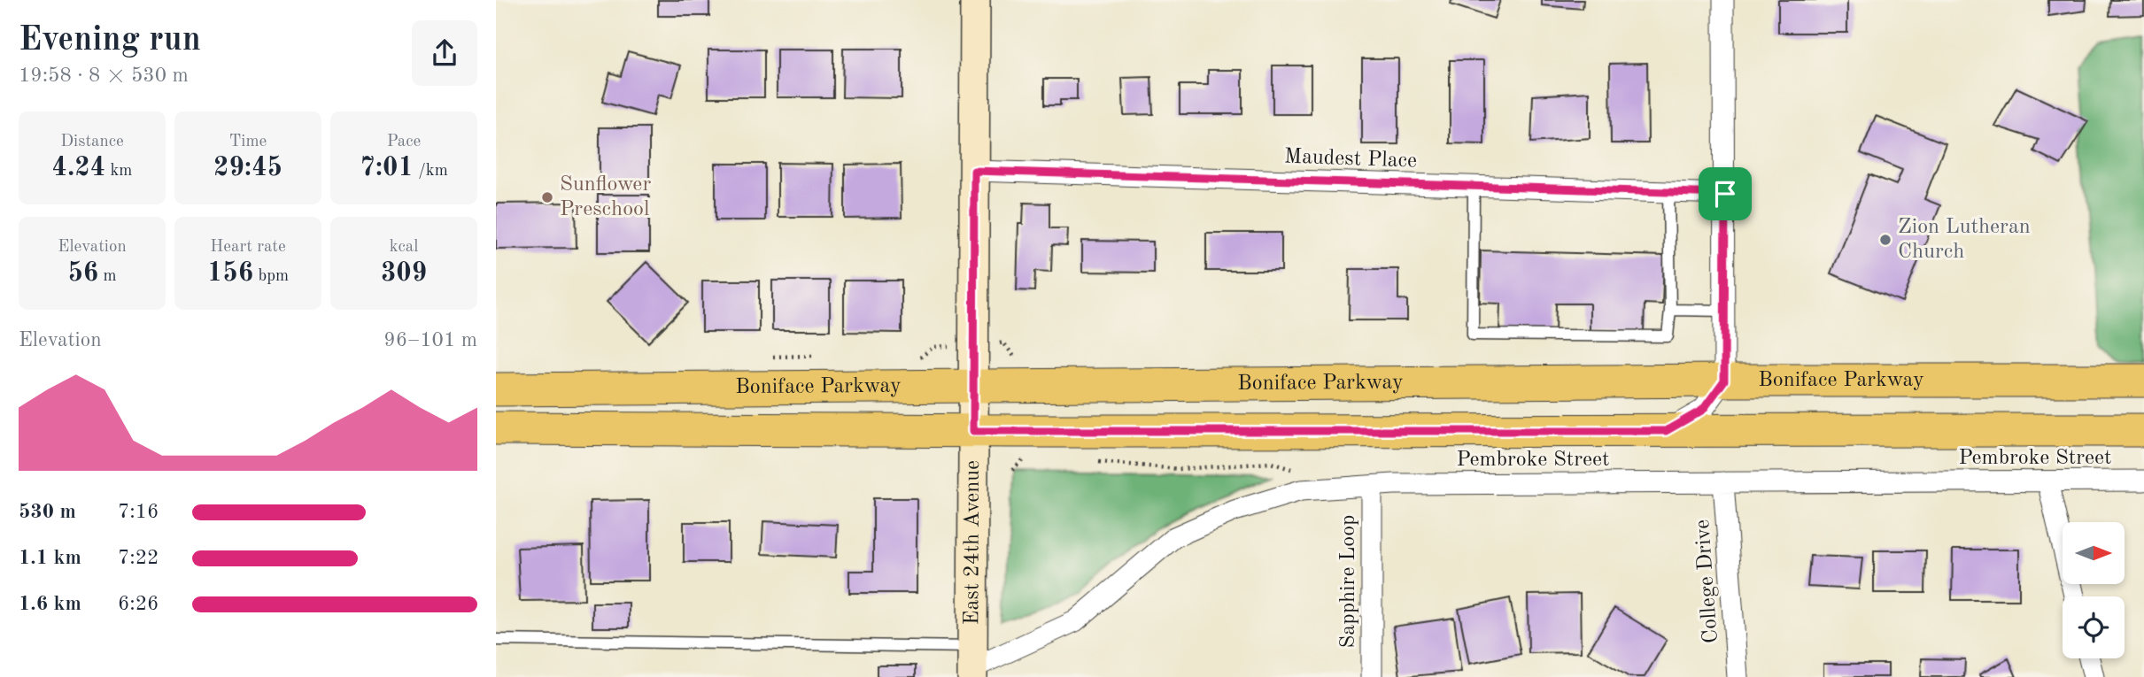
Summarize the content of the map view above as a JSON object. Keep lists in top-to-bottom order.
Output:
{
  "streets": {
    "main road": ["Boniface Parkway"],
    "street": [
      "Maudest Place",
      "Pembroke Street",
      "East 24th Avenue",
      "Sapphire Loop",
      "College Drive"
    ]
  },
  "crossings": [
    ["Maudest Place", "East 24th Avenue"],
    ["Boniface Parkway", "East 24th Avenue"],
    ["Pembroke Street", "East 24th Avenue"],
    ["Pembroke Street", "Sapphire Loop"],
    ["Pembroke Street", "College Drive"]
  ],
  "places": ["Sunflower Preschool", "Zion Lutheran Church"],
  "north": "right",
  "page": {
    "heading": ["Evening run", "19:58 · 8 × 530 m"],
    "stats": [
      ["Distance", "4.24 km"],
      ["Time", "29:45"],
      ["Pace", "7:01 /km"],
      ["Elevation", "56 m"],
      ["Heart rate", "156 bpm"],
      ["kcal", "309"]
    ],
    "chart": ["Elevation", "96–101 m"],
    "list": [
      {
        "name": "530 m",
        "note": "7:16"
      },
      {
        "name": "1.1 km",
        "note": "7:22"
      },
      {
        "name": "1.6 km",
        "note": "6:26"
      }
    ]
  }
}
